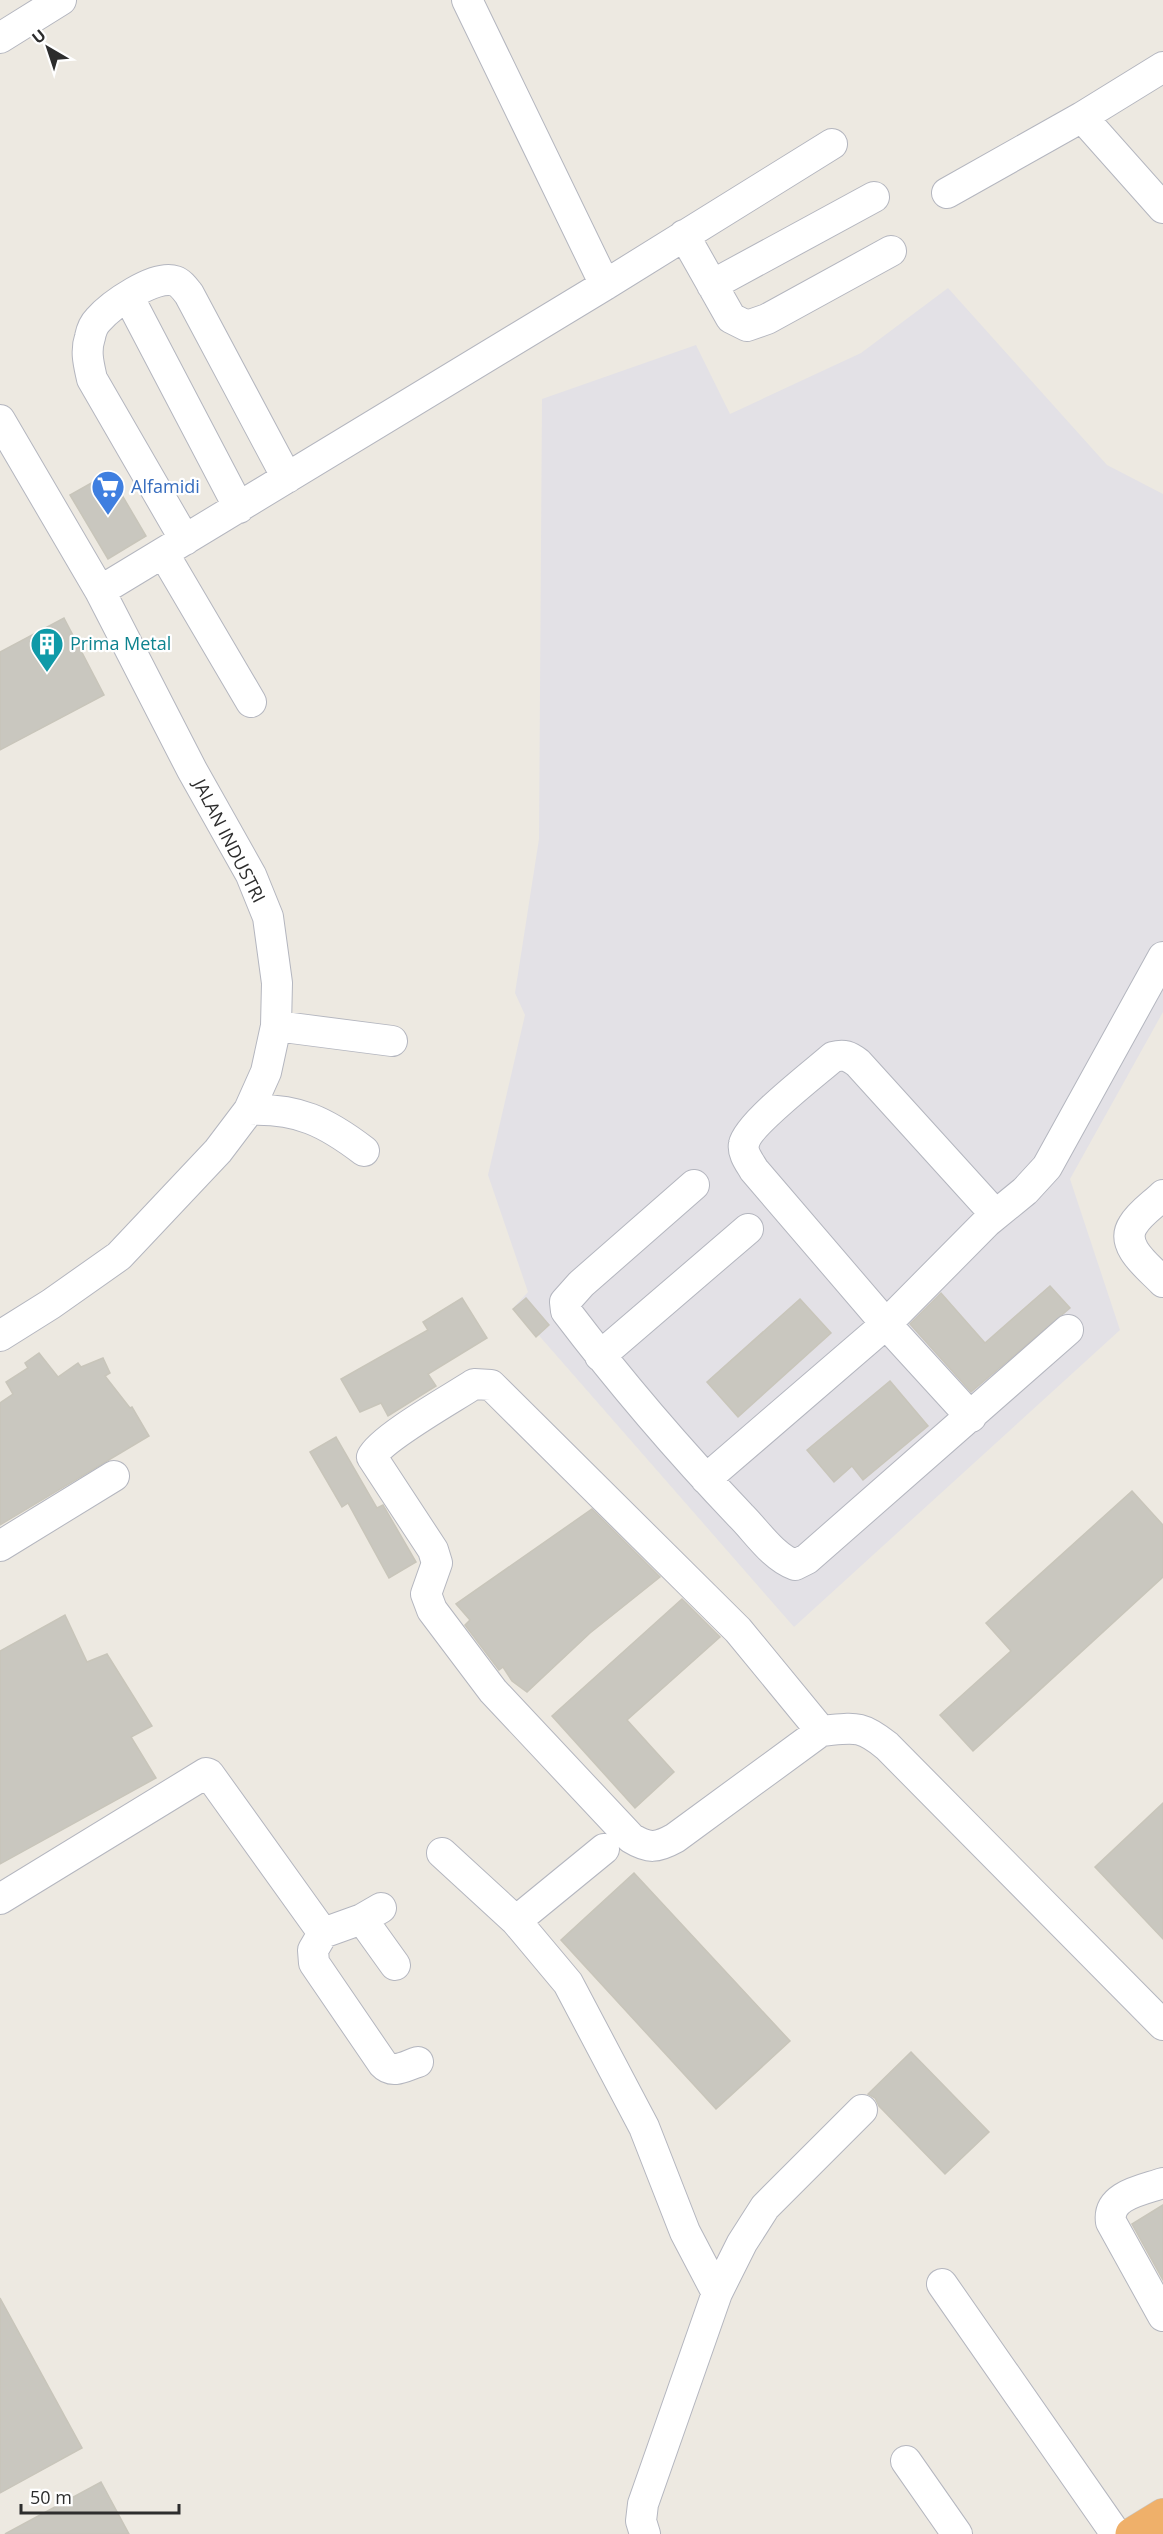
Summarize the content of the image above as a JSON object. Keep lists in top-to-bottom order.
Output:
{
  "streets": {
    "street": ["JALAN INDUSTRI"]
  },
  "places": {
    "supermarket": ["Alfamidi"],
    "building": ["Prima Metal"]
  },
  "scale_bar": "50 m",
  "north": "top left"
}
